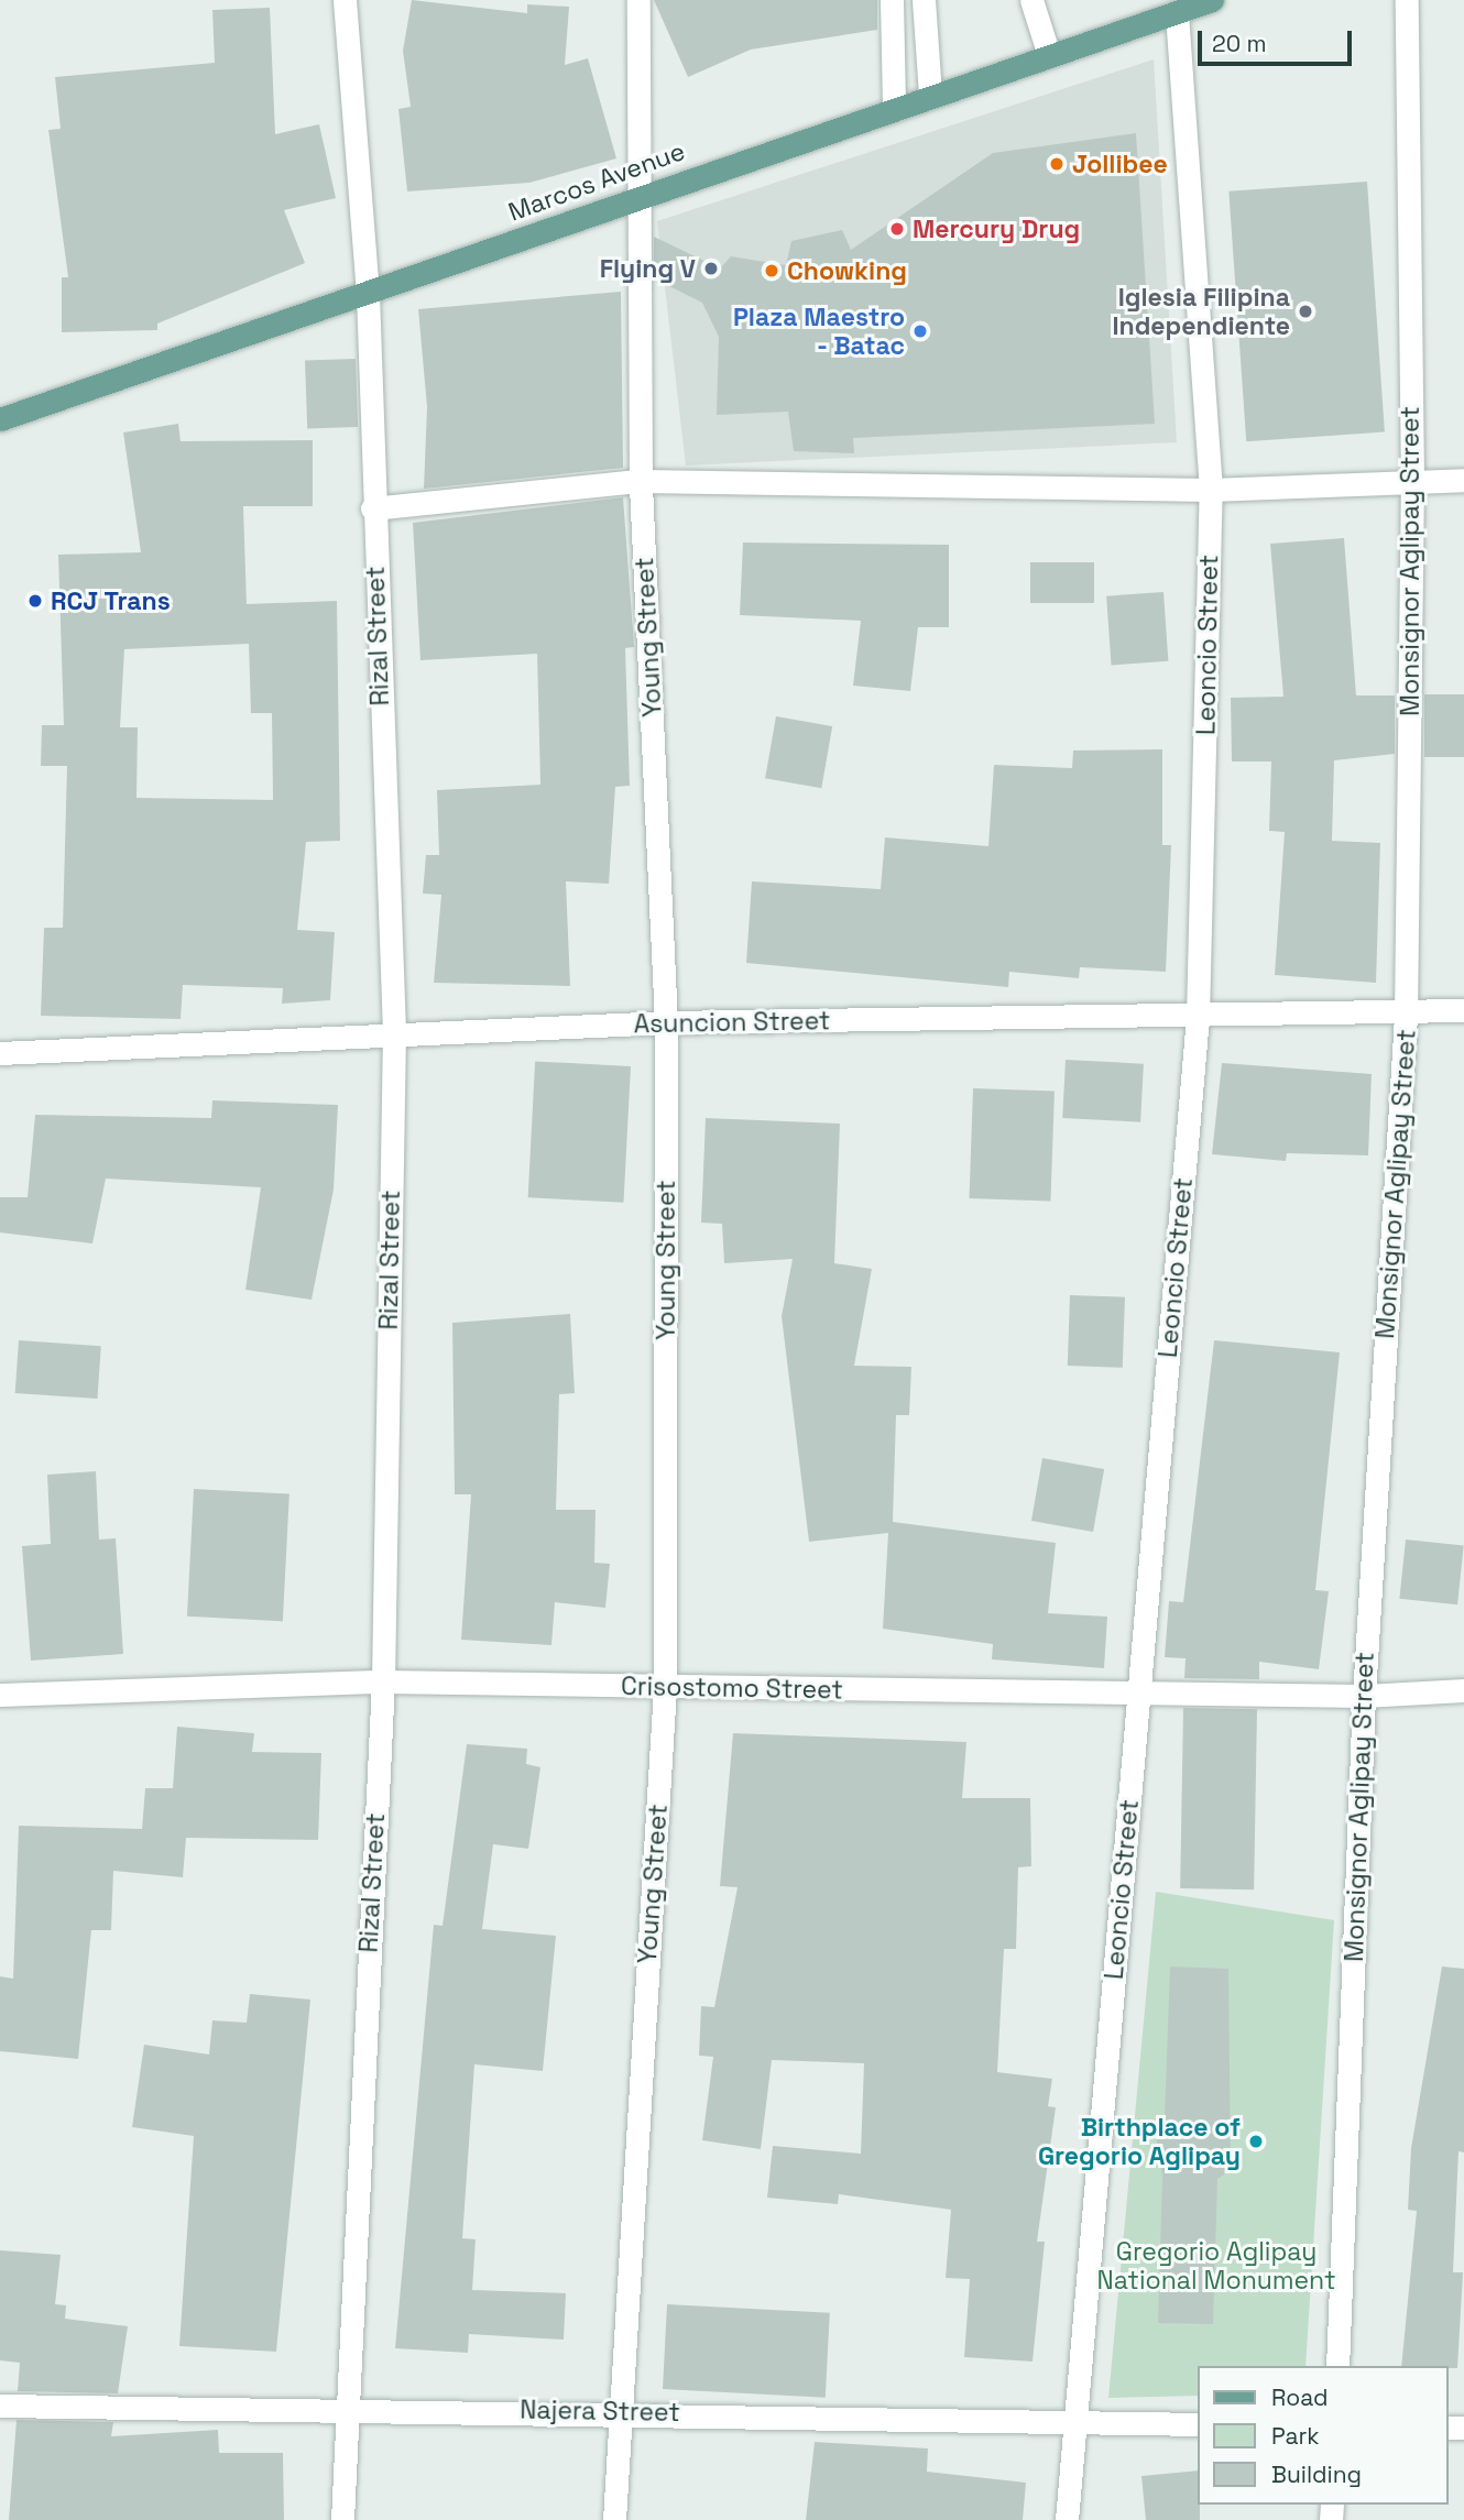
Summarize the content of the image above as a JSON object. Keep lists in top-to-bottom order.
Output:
{
  "streets": {
    "main road": ["Marcos Avenue"],
    "street": [
      "Monsignor Aglipay Street",
      "Rizal Street",
      "Young Street",
      "Leoncio Street",
      "Asuncion Street",
      "Crisostomo Street",
      "Najera Street"
    ]
  },
  "crossings": [
    ["Marcos Avenue", "Rizal Street"],
    ["Marcos Avenue", "Young Street"],
    ["Marcos Avenue", "Leoncio Street"],
    ["Monsignor Aglipay Street", "Asuncion Street"],
    ["Monsignor Aglipay Street", "Crisostomo Street"],
    ["Rizal Street", "Asuncion Street"],
    ["Rizal Street", "Crisostomo Street"],
    ["Rizal Street", "Najera Street"],
    ["Young Street", "Asuncion Street"],
    ["Young Street", "Crisostomo Street"],
    ["Young Street", "Najera Street"],
    ["Leoncio Street", "Asuncion Street"],
    ["Leoncio Street", "Crisostomo Street"],
    ["Leoncio Street", "Najera Street"]
  ],
  "parks": ["Gregorio Aglipay National Monument"],
  "places": [
    "Jollibee",
    "Mercury Drug",
    "Flying V",
    "Chowking",
    "Iglesia Filipina Independiente",
    "Plaza Maestro - Batac",
    "RCJ Trans",
    "Birthplace of Gregorio Aglipay"
  ],
  "legend": ["Road", "Park", "Building"],
  "scale_bar": "20 m"
}
